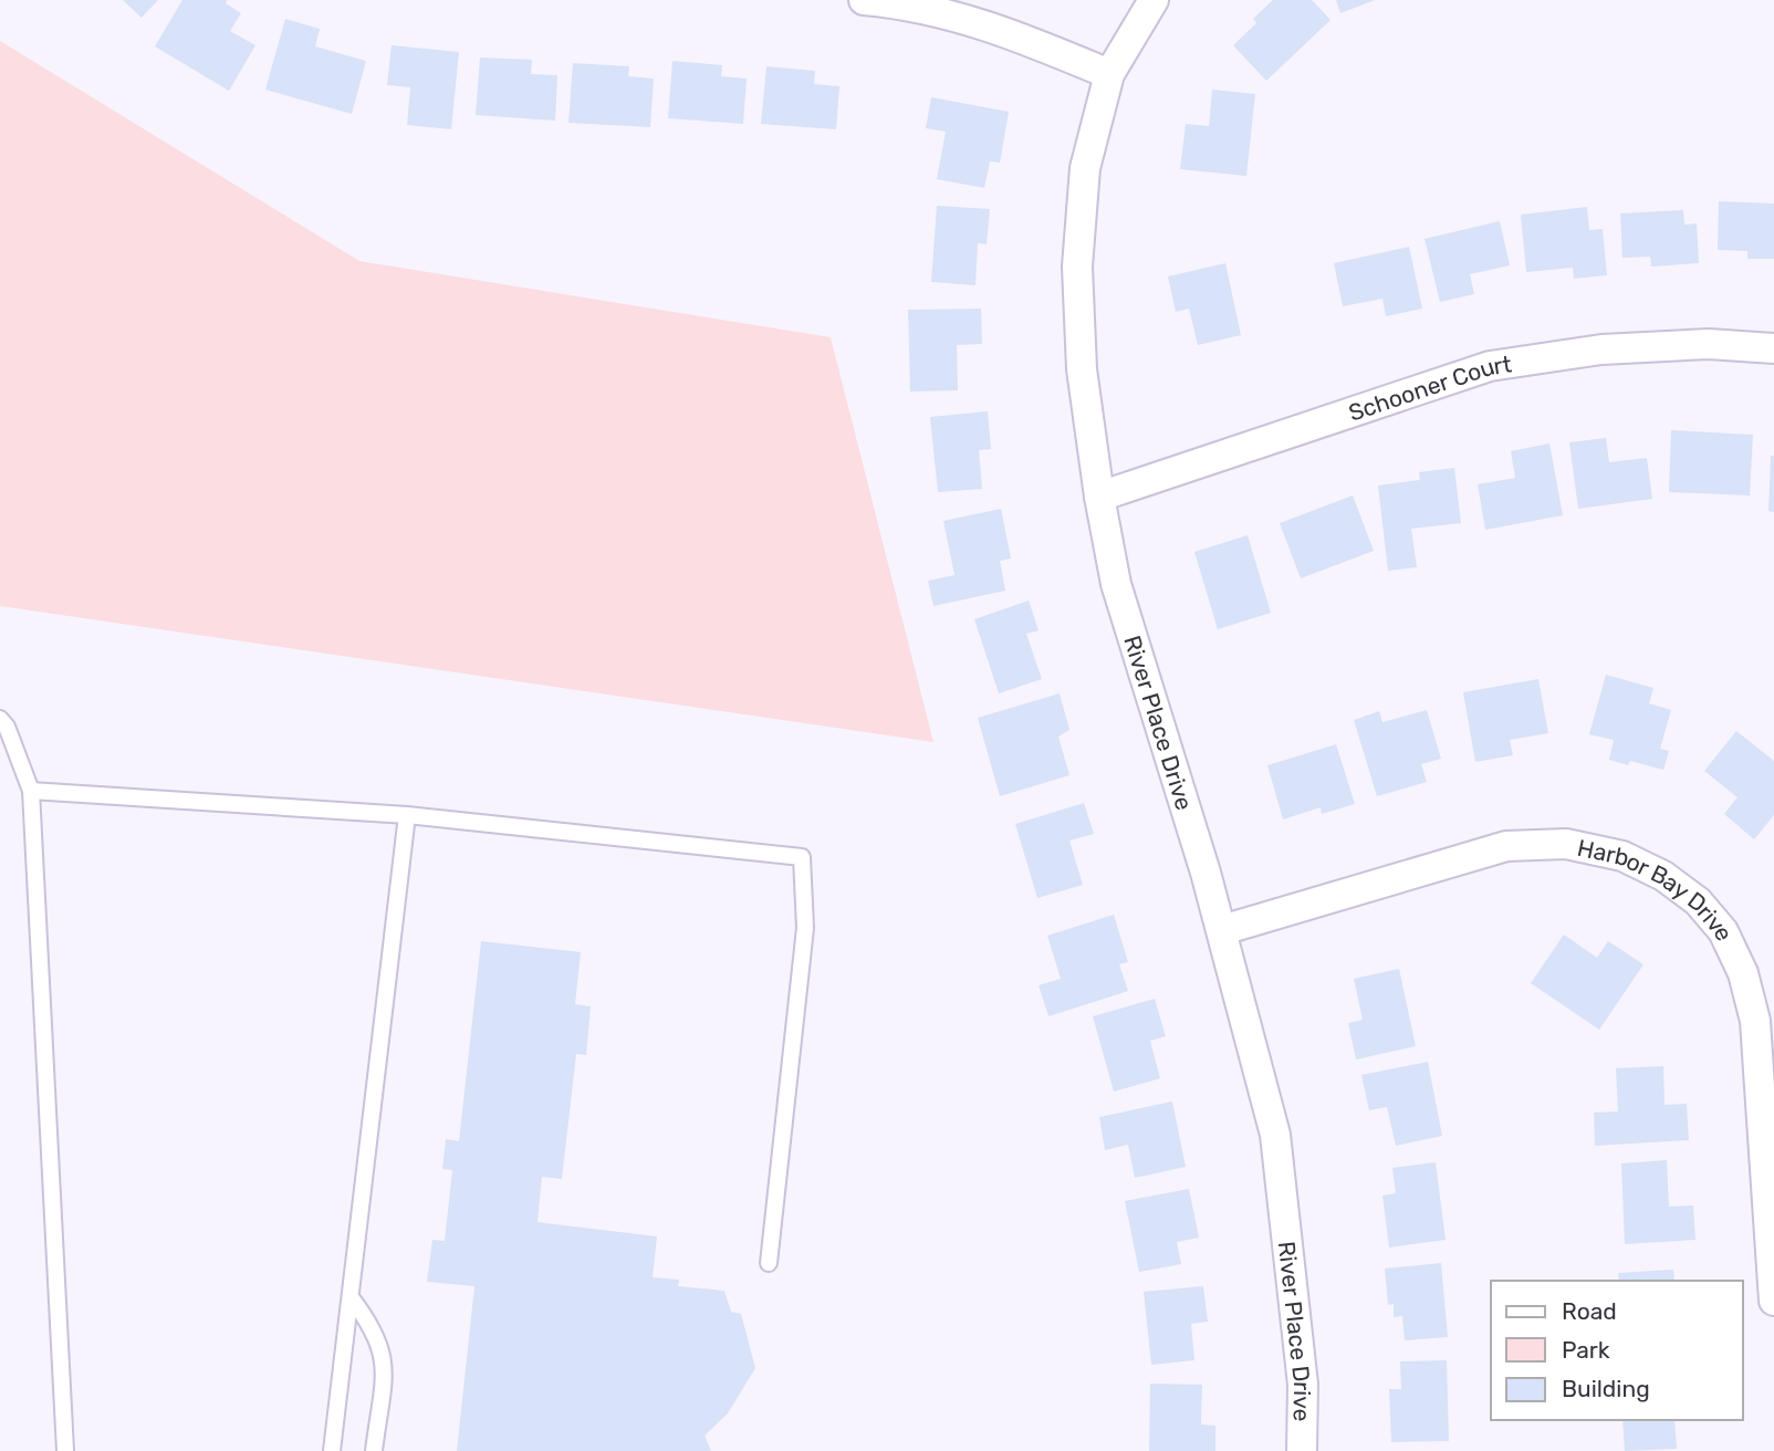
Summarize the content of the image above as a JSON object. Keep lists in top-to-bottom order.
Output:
{
  "streets": {
    "street": ["Schooner Court", "River Place Drive", "Harbor Bay Drive"]
  },
  "crossings": [
    ["Schooner Court", "River Place Drive"],
    ["River Place Drive", "Harbor Bay Drive"]
  ],
  "legend": ["Road", "Park", "Building"]
}
